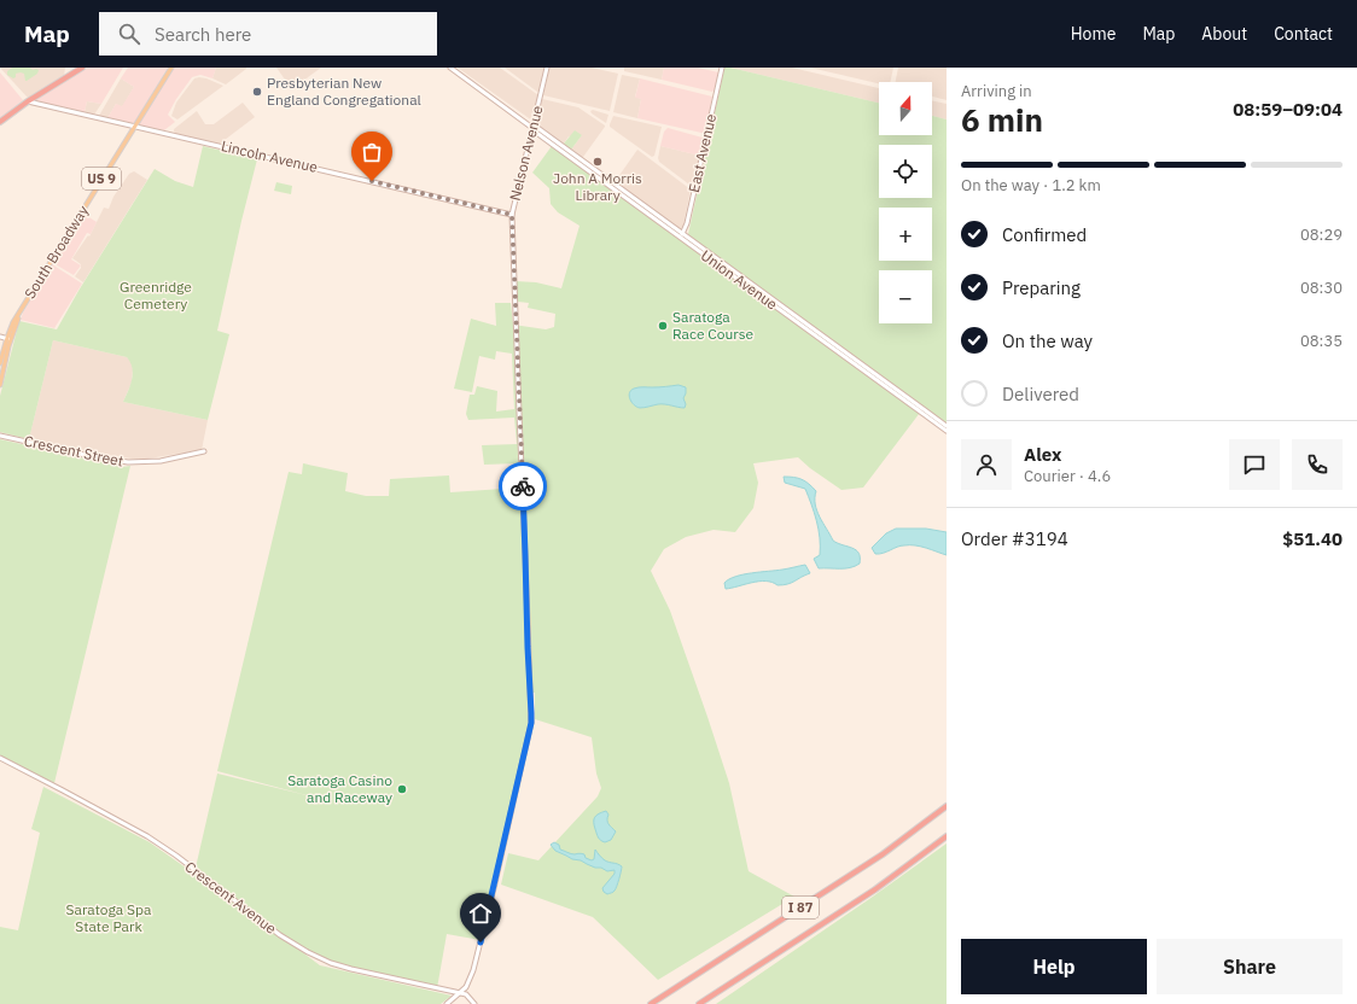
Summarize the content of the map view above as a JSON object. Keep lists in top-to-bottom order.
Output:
{
  "streets": {
    "highway": ["I 87"],
    "main road": ["US 9", "South Broadway"],
    "street": [
      "Nelson Avenue",
      "East Avenue",
      "Lincoln Avenue",
      "Union Avenue",
      "Crescent Street",
      "Crescent Avenue"
    ]
  },
  "crossings": [
    ["Nelson Avenue", "Lincoln Avenue"],
    ["Nelson Avenue", "Union Avenue"],
    ["Nelson Avenue", "Crescent Avenue"],
    ["East Avenue", "Union Avenue"],
    ["Lincoln Avenue", "South Broadway"]
  ],
  "parks": ["Greenridge Cemetery", "Saratoga Spa State Park"],
  "places": [
    "Presbyterian New England Congregational",
    "John A Morris Library",
    "Saratoga Race Course",
    "Saratoga Casino and Raceway"
  ],
  "north": "top",
  "page": {
    "header": "Map",
    "search": "Search here",
    "nav": [
      "Home",
      "Map",
      "About",
      "Contact"
    ],
    "heading": ["6 min", "Arriving in", "08:59–09:04"],
    "panel": [
      "Alex",
      "Courier · 4.6",
      "Order #3194",
      "$51.40"
    ],
    "map_buttons": ["+", "−"],
    "bar": "On the way · 1.2 km",
    "list": [
      ["Confirmed", "08:29"],
      ["Preparing", "08:30"],
      ["On the way", "08:35"],
      "Delivered"
    ],
    "buttons": ["Help", "Share"]
  }
}
